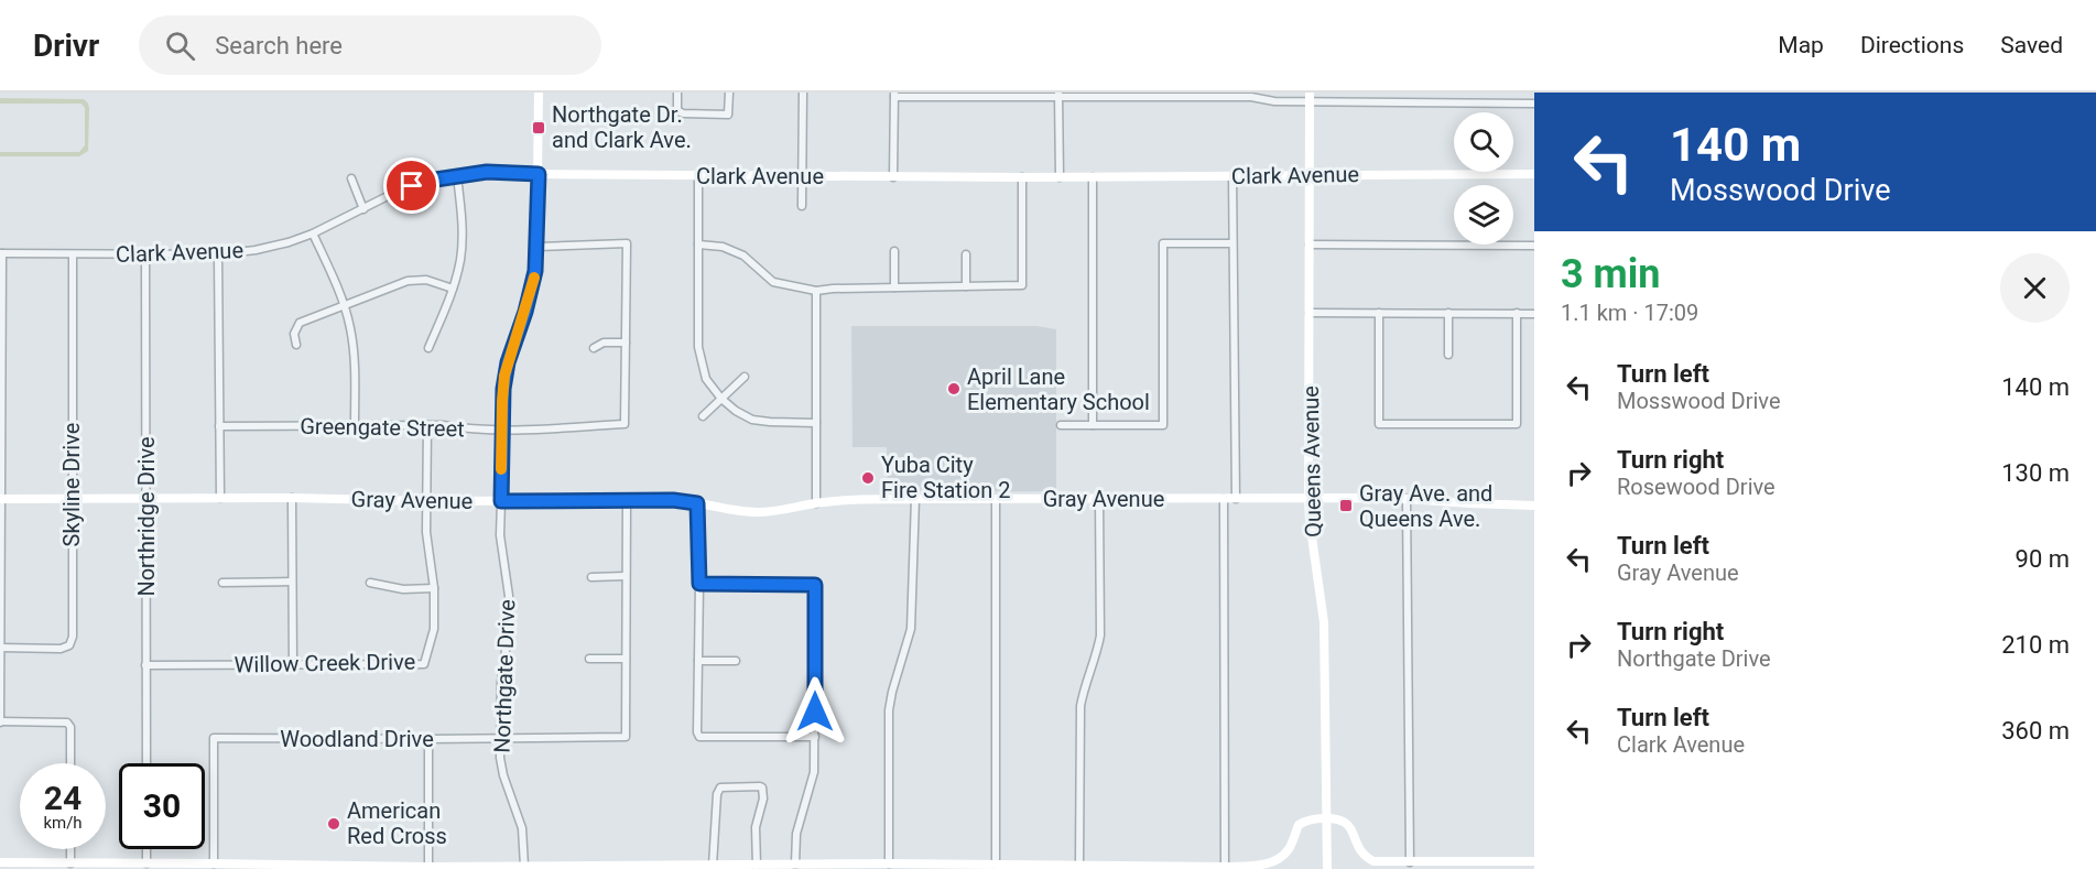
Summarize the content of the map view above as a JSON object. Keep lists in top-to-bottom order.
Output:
{
  "streets": {
    "street": [
      "Clark Avenue",
      "Greengate Street",
      "Queens Avenue",
      "Skyline Drive",
      "Gray Avenue",
      "Northridge Drive",
      "Willow Creek Drive",
      "Northgate Drive",
      "Woodland Drive"
    ]
  },
  "crossings": [
    ["Clark Avenue", "Queens Avenue"],
    ["Clark Avenue", "Skyline Drive"],
    ["Clark Avenue", "Northridge Drive"],
    ["Clark Avenue", "Northgate Drive"],
    ["Greengate Street", "Willow Creek Drive"],
    ["Greengate Street", "Northgate Drive"],
    ["Queens Avenue", "Gray Avenue"],
    ["Skyline Drive", "Gray Avenue"],
    ["Gray Avenue", "Northridge Drive"],
    ["Gray Avenue", "Willow Creek Drive"],
    ["Gray Avenue", "Northgate Drive"],
    ["Northridge Drive", "Willow Creek Drive"],
    ["Northgate Drive", "Woodland Drive"]
  ],
  "places": {
    "transit": ["Northgate Dr. and Clark Ave.", "Gray Ave. and Queens Ave."],
    "other": ["April Lane Elementary School", "Yuba City Fire Station 2", "American Red Cross"]
  },
  "page": {
    "header": "Drivr",
    "search": "Search here",
    "nav": ["Map", "Directions", "Saved"],
    "turn": ["140 m", "Mosswood Drive"],
    "heading": ["3 min", "1.1 km · 17:09"],
    "list": [
      {
        "name": "Turn left",
        "note": "Mosswood Drive",
        "value": "140 m"
      },
      {
        "name": "Turn right",
        "note": "Rosewood Drive",
        "value": "130 m"
      },
      {
        "name": "Turn left",
        "note": "Gray Avenue",
        "value": "90 m"
      },
      {
        "name": "Turn right",
        "note": "Northgate Drive",
        "value": "210 m"
      },
      {
        "name": "Turn left",
        "note": "Clark Avenue",
        "value": "360 m"
      }
    ],
    "speed": "24 km/h",
    "limit": "30"
  }
}
